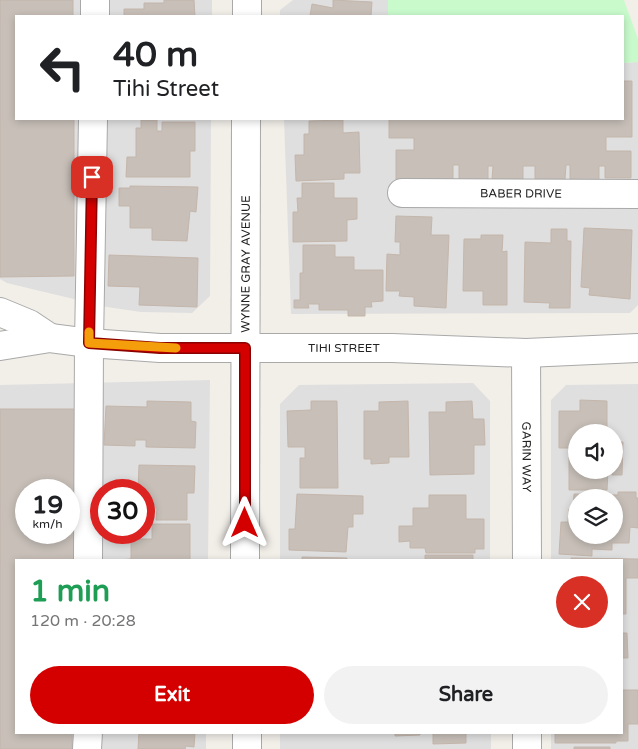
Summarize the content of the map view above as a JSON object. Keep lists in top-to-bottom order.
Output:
{
  "streets": {
    "street": [
      "BABER DRIVE",
      "WYNNE GRAY AVENUE",
      "TIHI STREET",
      "GARIN WAY"
    ]
  },
  "crossings": [
    ["WYNNE GRAY AVENUE", "TIHI STREET"],
    ["TIHI STREET", "GARIN WAY"]
  ],
  "page": {
    "turn": ["40 m", "Tihi Street"],
    "speed": "19 km/h",
    "limit": "30",
    "heading": ["1 min", "120 m · 20:28"],
    "buttons": ["Exit", "Share"]
  }
}
